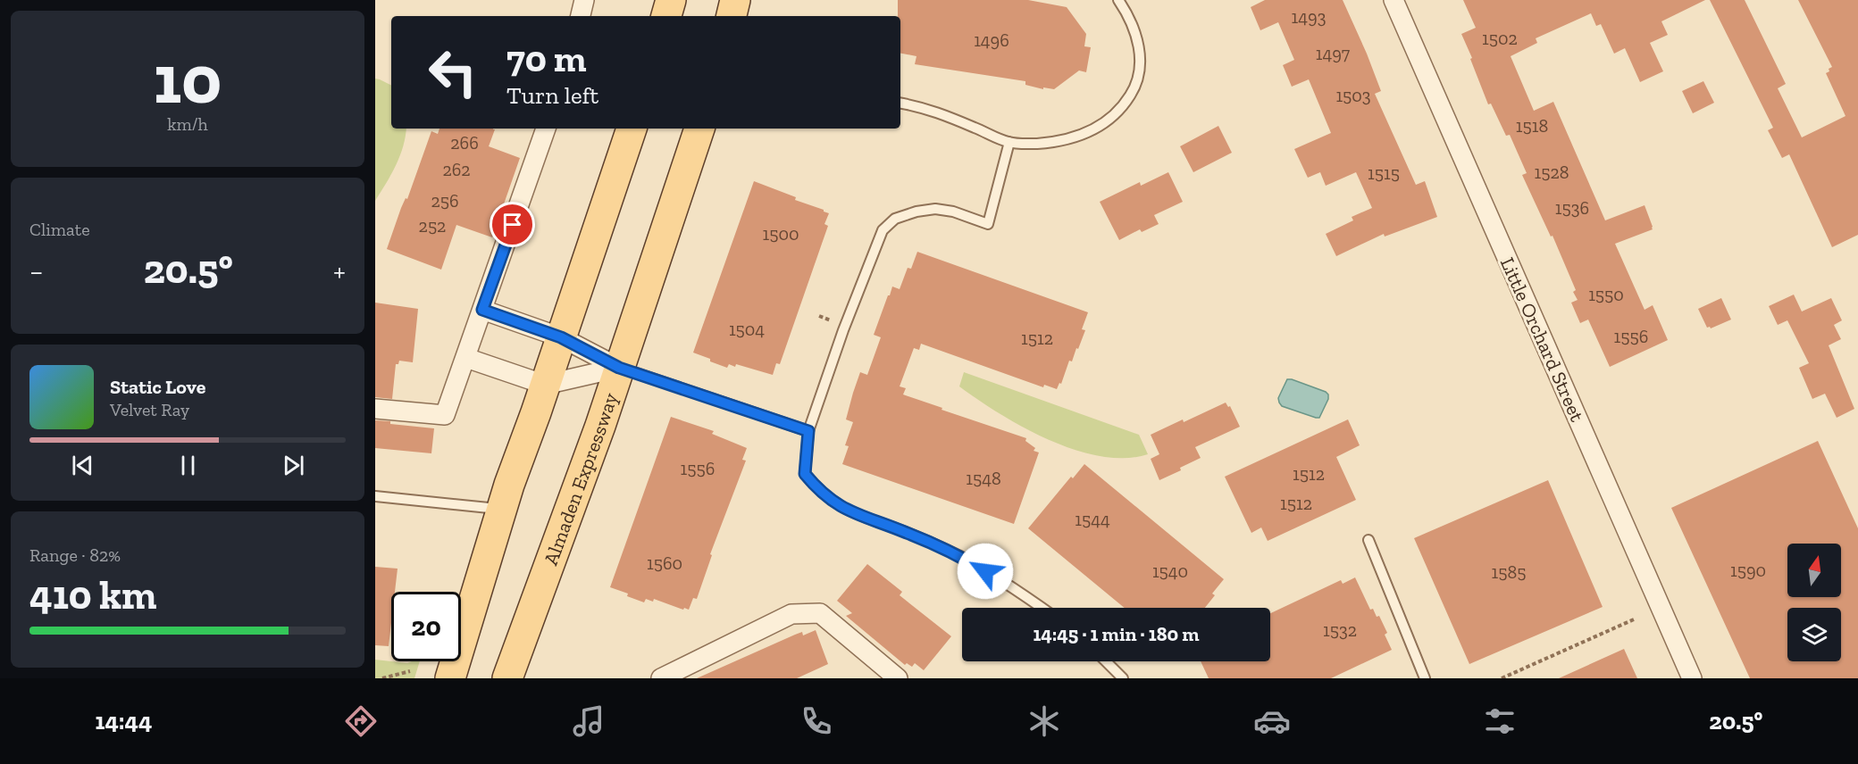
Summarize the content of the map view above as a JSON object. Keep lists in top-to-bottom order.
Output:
{
  "streets": {
    "main road": ["Almaden Expressway"],
    "street": ["Little Orchard Street"]
  },
  "house_numbers": [
    "1493",
    "1502",
    "1496",
    "1497",
    "1503",
    "1518",
    "266",
    "262",
    "1528",
    "1515",
    "256",
    "1536",
    "252",
    "1500",
    "1550",
    "1504",
    "1556",
    "1512",
    "1556",
    "1512",
    "1548",
    "1512",
    "1544",
    "1560",
    "1590",
    "1540",
    "1585",
    "1532"
  ],
  "north": "top",
  "page": {
    "tile": [
      ["10", "km/h"],
      "Climate",
      ["Range · 82%", "410 km"]
    ],
    "turn": ["70 m", "Turn left"],
    "heat": ["−", "20.5°", "+"],
    "song": ["Static Love", "Velvet Ray"],
    "limit": "20",
    "trip": "14:45 · 1 min · 180 m",
    "tabs": ["14:44", "20.5°"]
  }
}
